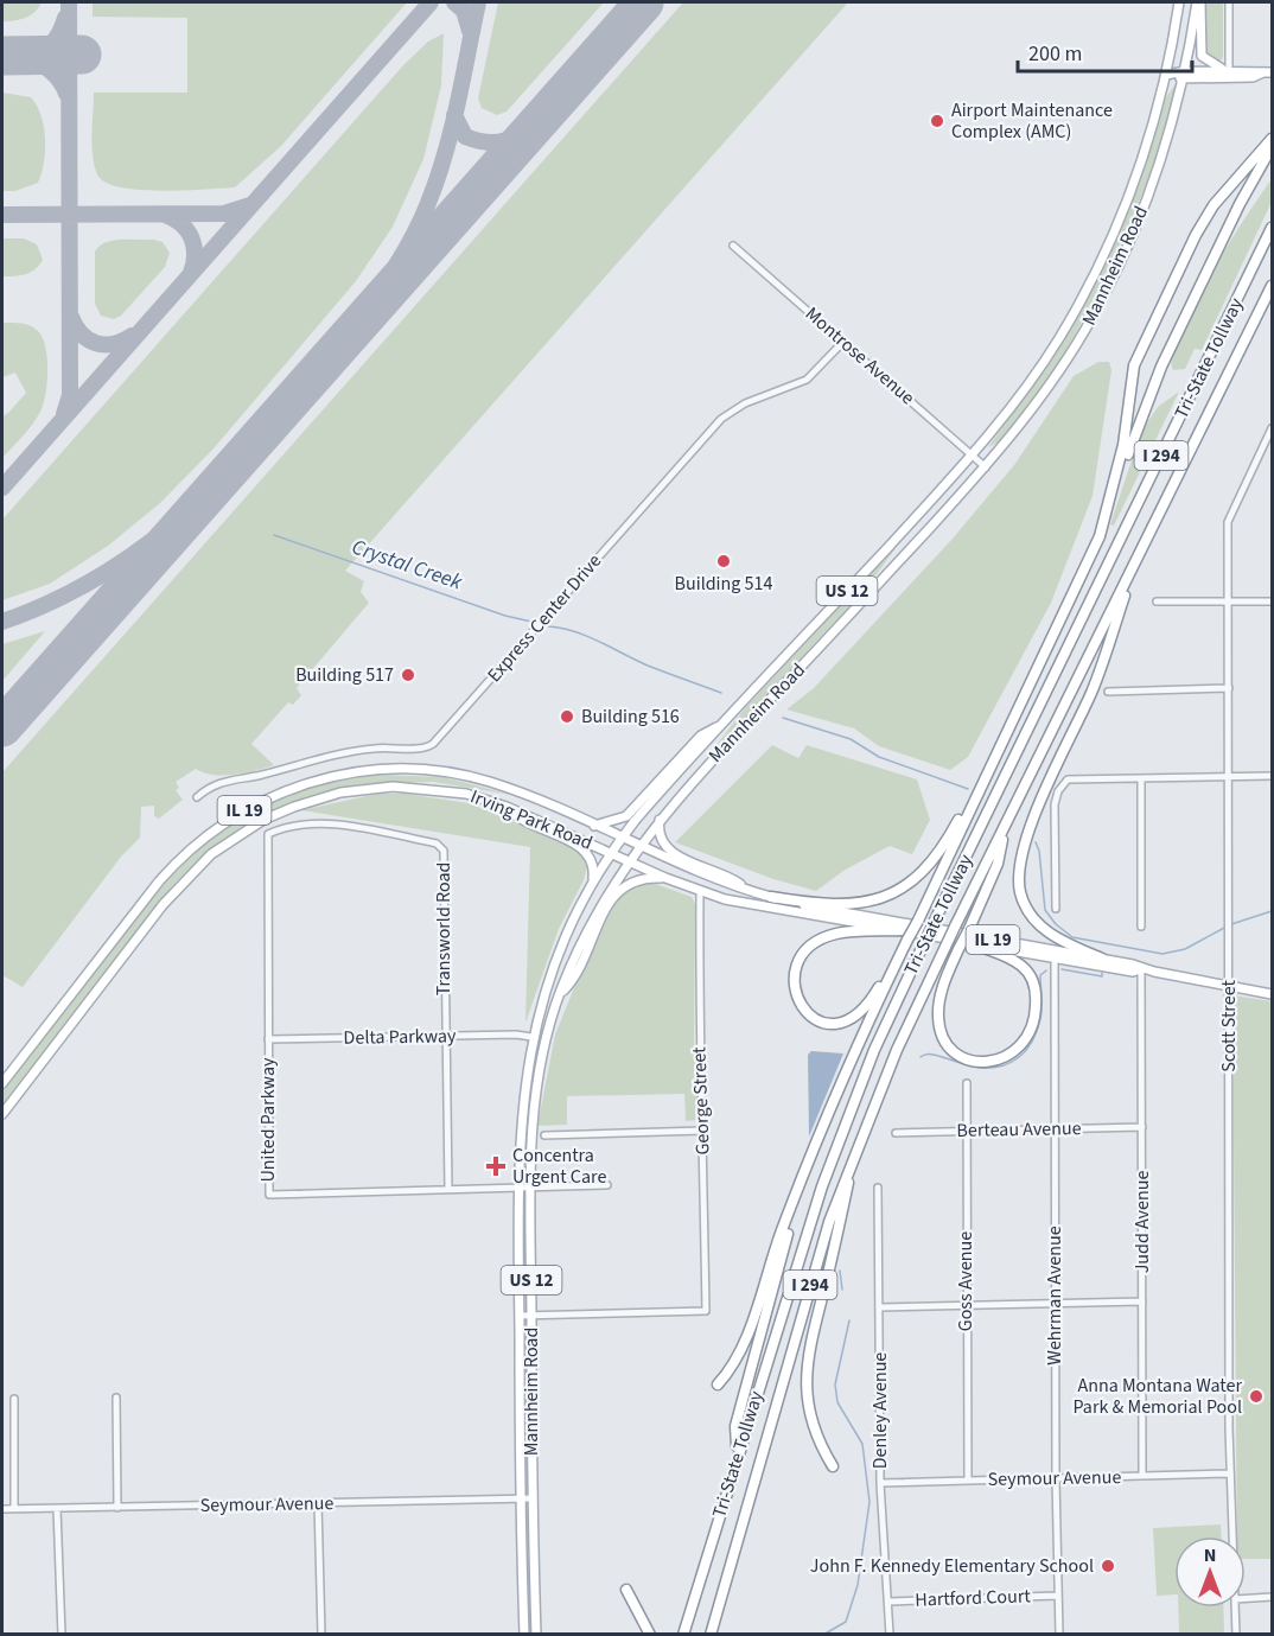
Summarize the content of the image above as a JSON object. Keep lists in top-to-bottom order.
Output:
{
  "streets": {
    "highway": ["Tri-State Tollway", "I 294"],
    "main road": [
      "Mannheim Road",
      "US 12",
      "IL 19",
      "Irving Park Road"
    ],
    "street": [
      "Montrose Avenue",
      "Express Center Drive",
      "Transworld Road",
      "Scott Street",
      "Delta Parkway",
      "George Street",
      "United Parkway",
      "Berteau Avenue",
      "Judd Avenue",
      "Goss Avenue",
      "Wehrman Avenue",
      "Denley Avenue",
      "Seymour Avenue",
      "Hartford Court"
    ]
  },
  "crossings": [
    ["Mannheim Road", "Montrose Avenue"],
    ["Mannheim Road", "US 12"],
    ["Mannheim Road", "Irving Park Road"],
    ["Mannheim Road", "Delta Parkway"],
    ["Mannheim Road", "George Street"],
    ["Mannheim Road", "United Parkway"],
    ["Mannheim Road", "Seymour Avenue"],
    ["Montrose Avenue", "Express Center Drive"],
    ["Tri-State Tollway", "I 294"],
    ["I 294", "Irving Park Road"],
    ["US 12", "Seymour Avenue"],
    ["Irving Park Road", "Scott Street"],
    ["Irving Park Road", "George Street"],
    ["Irving Park Road", "Judd Avenue"],
    ["Irving Park Road", "Wehrman Avenue"],
    ["Transworld Road", "Delta Parkway"],
    ["Transworld Road", "United Parkway"],
    ["Scott Street", "Seymour Avenue"],
    ["Delta Parkway", "United Parkway"],
    ["Berteau Avenue", "Judd Avenue"],
    ["Berteau Avenue", "Goss Avenue"],
    ["Berteau Avenue", "Wehrman Avenue"],
    ["Judd Avenue", "Seymour Avenue"],
    ["Goss Avenue", "Seymour Avenue"],
    ["Wehrman Avenue", "Seymour Avenue"],
    ["Wehrman Avenue", "Hartford Court"],
    ["Denley Avenue", "Seymour Avenue"],
    ["Denley Avenue", "Hartford Court"]
  ],
  "water": ["Crystal Creek"],
  "places": {
    "other": [
      "Airport Maintenance Complex (AMC)",
      "Building 514",
      "Building 517",
      "Building 516",
      "Anna Montana Water Park & Memorial Pool",
      "John F. Kennedy Elementary School"
    ],
    "health": ["Concentra Urgent Care"]
  },
  "scale_bar": "200 m",
  "north": "top"
}
